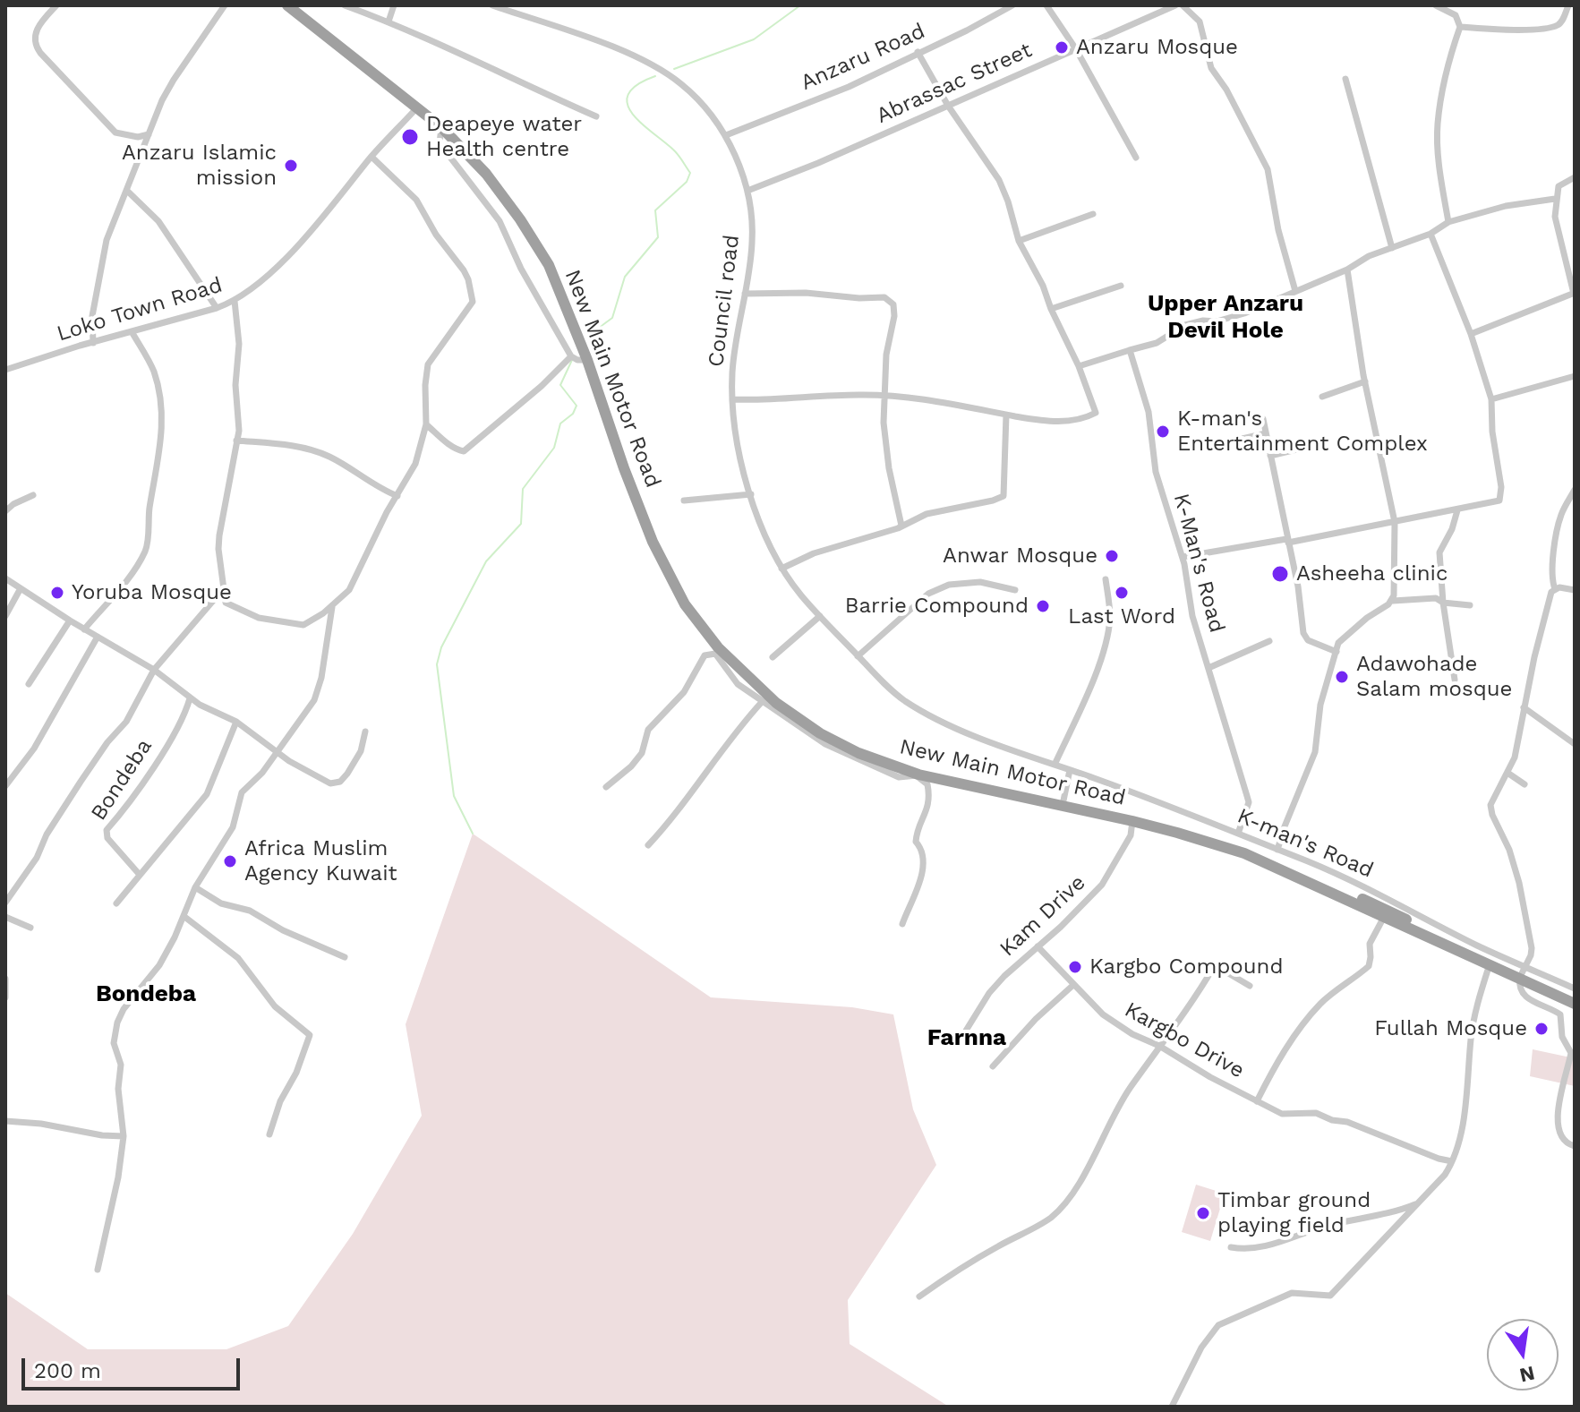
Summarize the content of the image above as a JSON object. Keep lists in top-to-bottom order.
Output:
{
  "streets": {
    "highway": ["New Main Motor Road"],
    "street": [
      "Anzaru Road",
      "Abrassac Street",
      "Council road",
      "Loko Town Road",
      "K-Man's Road",
      "Bondeba",
      "K-man's Road",
      "Kam Drive",
      "Kargbo Drive"
    ]
  },
  "crossings": [
    ["Anzaru Road", "Council road"],
    ["Abrassac Street", "Council road"],
    ["Council road", "K-man's Road"],
    ["Loko Town Road", "New Main Motor Road"],
    ["New Main Motor Road", "K-man's Road"],
    ["New Main Motor Road", "Kam Drive"],
    ["K-Man's Road", "K-man's Road"],
    ["Kam Drive", "Kargbo Drive"]
  ],
  "districts": ["Upper Anzaru Devil Hole", "Bondeba", "Farnna"],
  "places": [
    "Anzaru Mosque",
    "Deapeye water Health centre",
    "Anzaru Islamic mission",
    "K-man's Entertainment Complex",
    "Anwar Mosque",
    "Asheeha clinic",
    "Yoruba Mosque",
    "Last Word",
    "Barrie Compound",
    "Adawohade Salam mosque",
    "Africa Muslim Agency Kuwait",
    "Kargbo Compound",
    "Fullah Mosque",
    "Timbar ground playing field"
  ],
  "scale_bar": "200 m",
  "north": "bottom"
}
